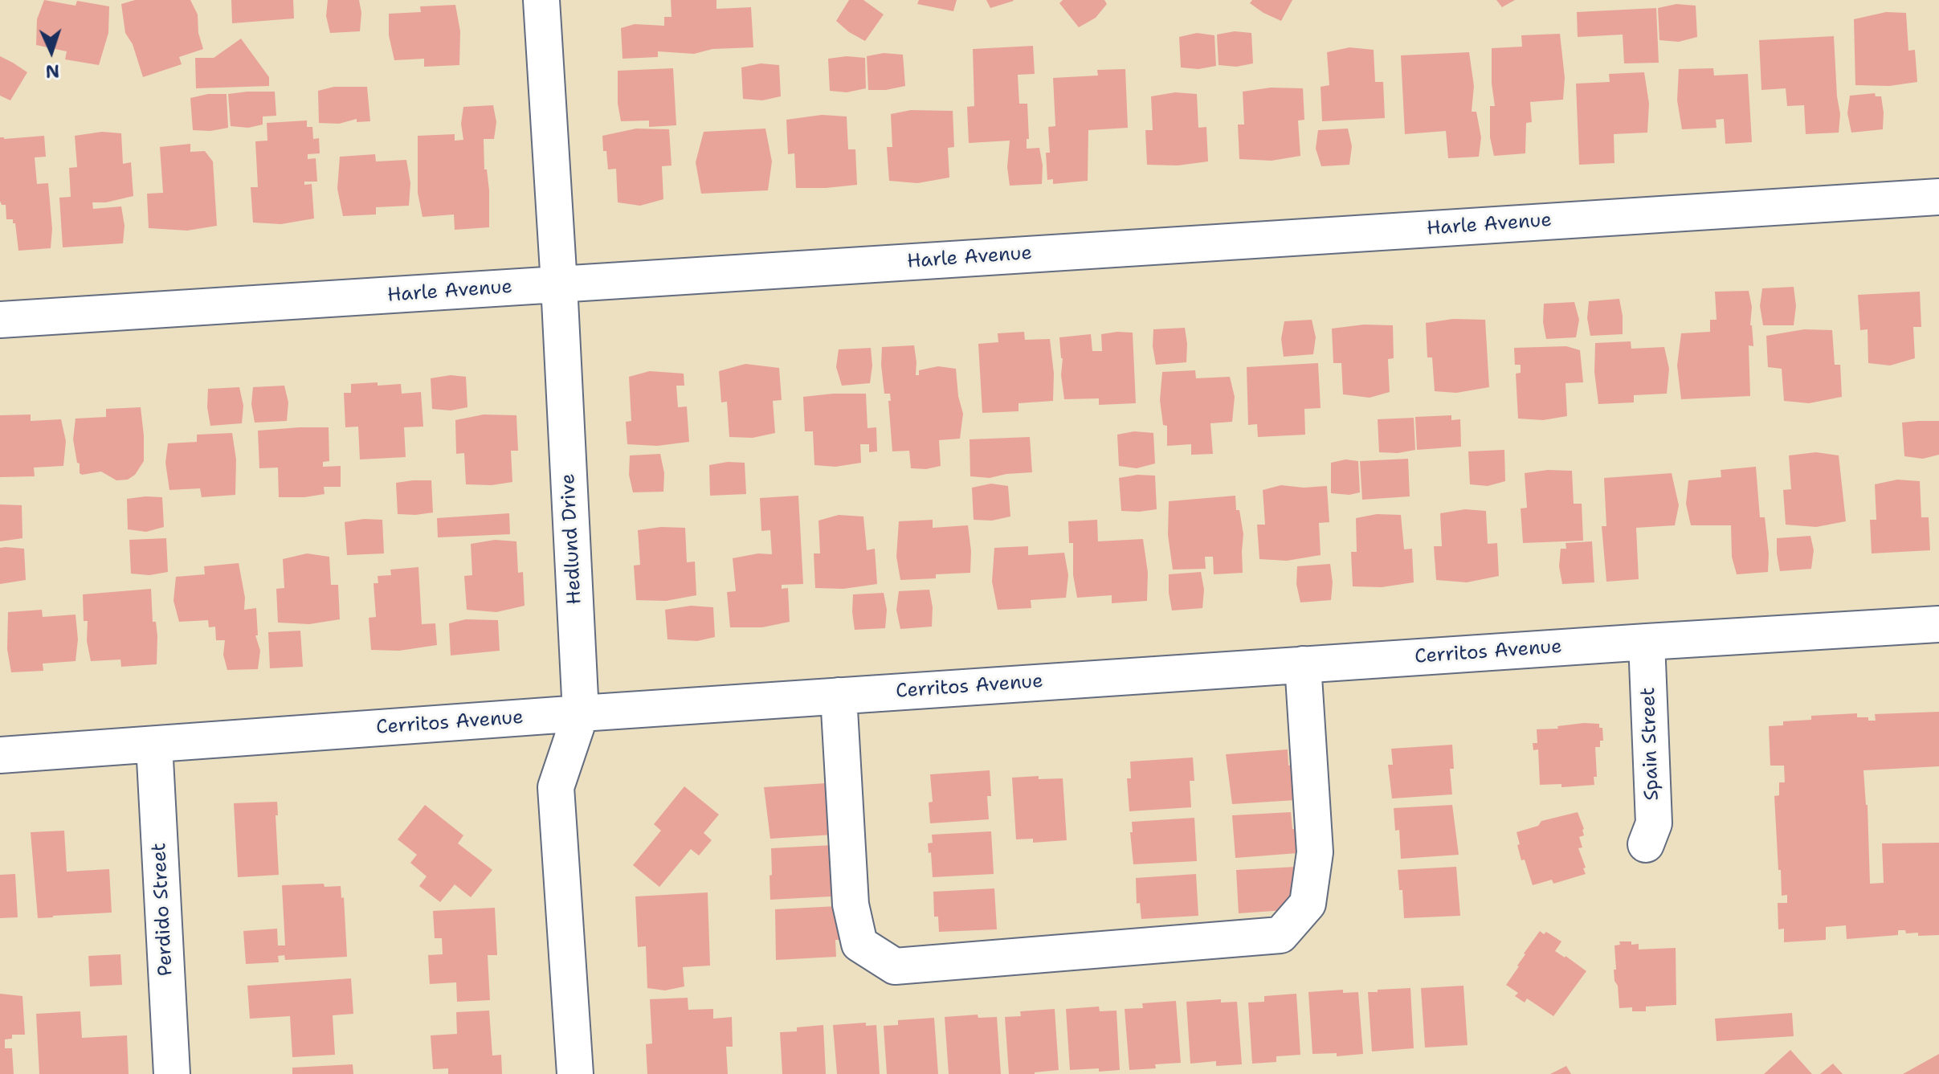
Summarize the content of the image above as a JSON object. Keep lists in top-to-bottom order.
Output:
{
  "streets": {
    "street": [
      "Harle Avenue",
      "Hedlund Drive",
      "Cerritos Avenue",
      "Spain Street",
      "Perdido Street"
    ]
  },
  "crossings": [
    ["Harle Avenue", "Hedlund Drive"],
    ["Hedlund Drive", "Cerritos Avenue"],
    ["Cerritos Avenue", "Spain Street"],
    ["Cerritos Avenue", "Perdido Street"]
  ],
  "north": "bottom"
}
